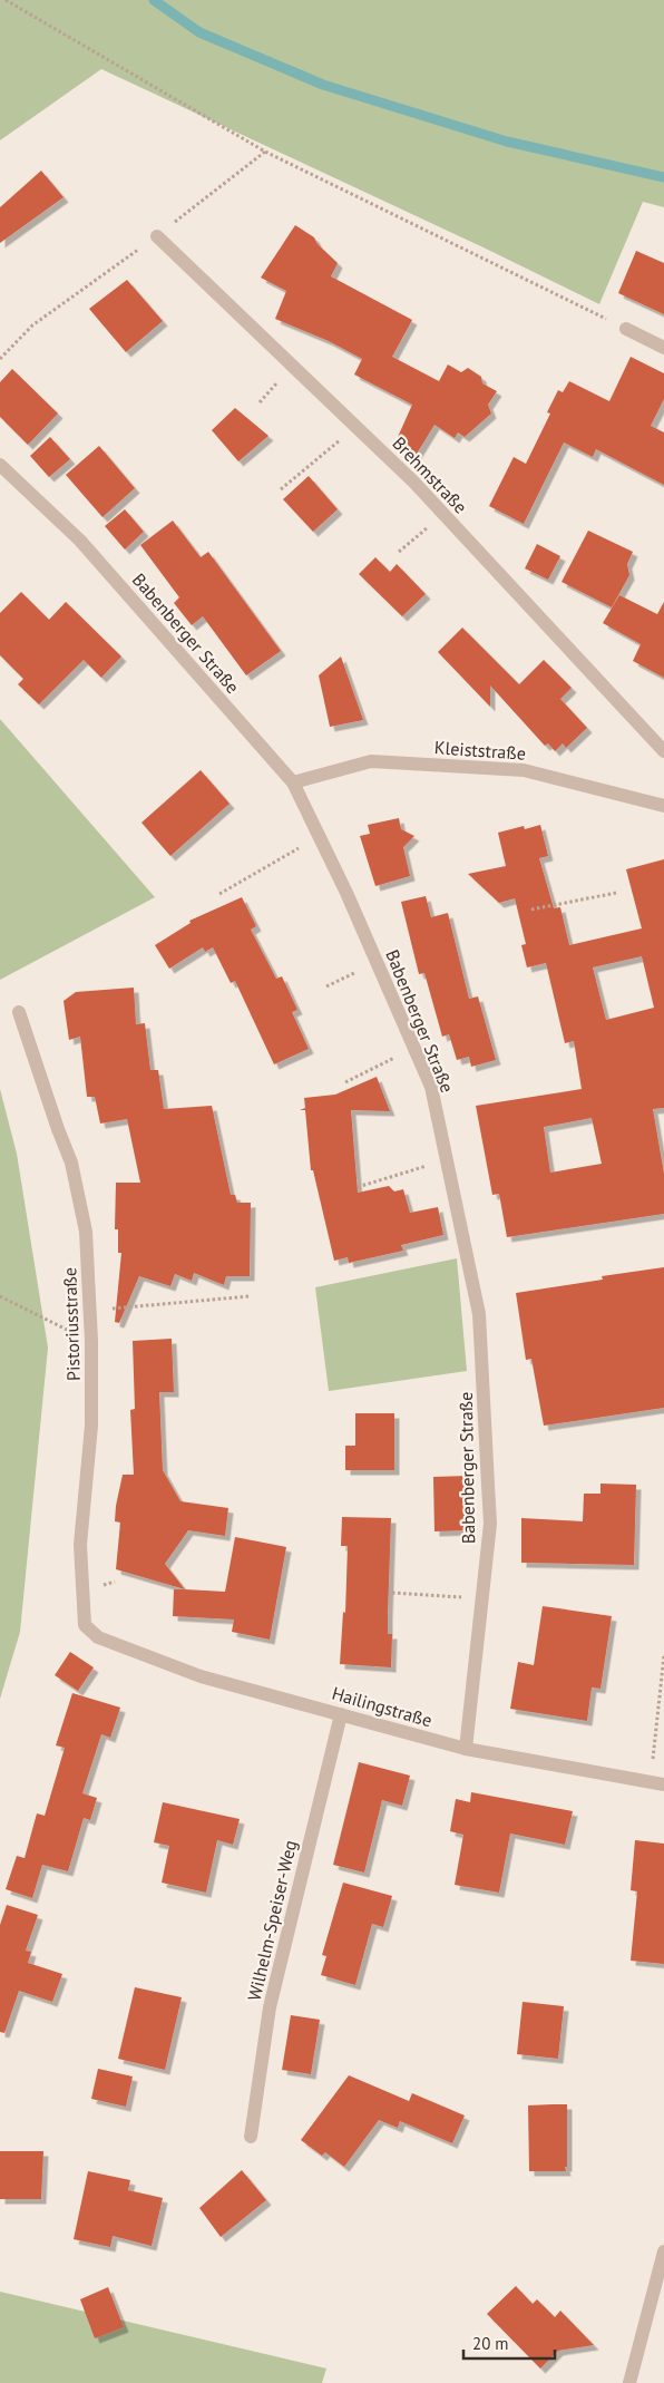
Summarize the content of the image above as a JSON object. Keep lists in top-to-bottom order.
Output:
{
  "streets": {
    "street": [
      "Brehmstraße",
      "Babenberger Straße",
      "Kleiststraße",
      "Pistoriusstraße",
      "Hailingstraße",
      "Wilhelm-Speiser-Weg"
    ]
  },
  "crossings": [
    ["Babenberger Straße", "Kleiststraße"],
    ["Babenberger Straße", "Hailingstraße"],
    ["Pistoriusstraße", "Hailingstraße"],
    ["Hailingstraße", "Wilhelm-Speiser-Weg"]
  ],
  "scale_bar": "20 m"
}
